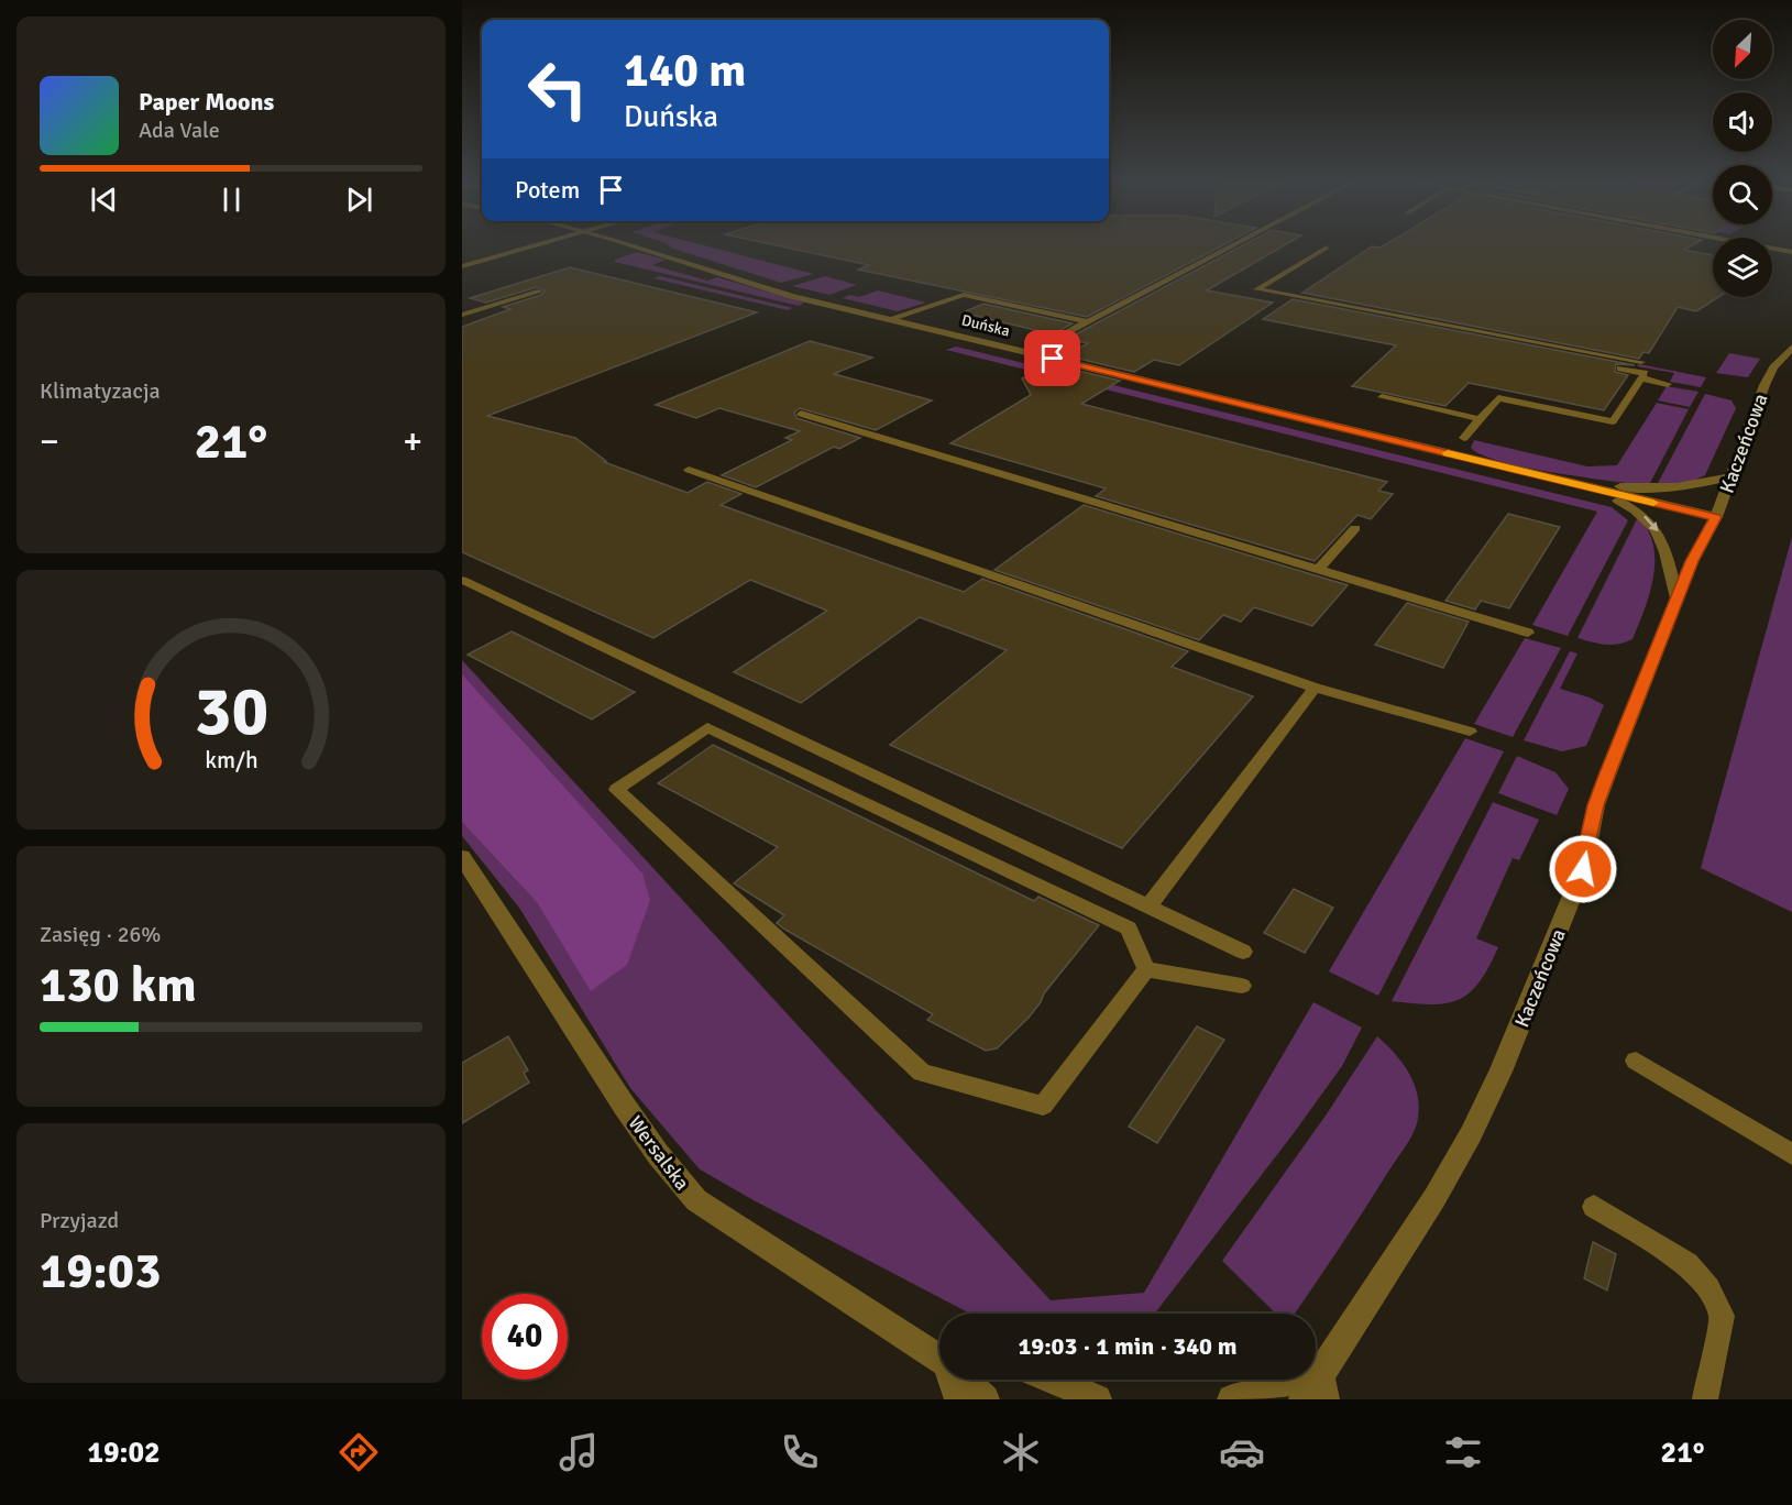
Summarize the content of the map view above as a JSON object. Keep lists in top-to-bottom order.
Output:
{
  "streets": {
    "street": ["Duńska", "Kaczeńcowa", "Wersalska"]
  },
  "crossings": [
    ["Duńska", "Kaczeńcowa"]
  ],
  "north": "bottom left",
  "page": {
    "turn": ["140 m", "Duńska"],
    "song": ["Paper Moons", "Ada Vale"],
    "then": "Potem",
    "tile": [
      "Klimatyzacja",
      ["Zasięg · 26%", "130 km"],
      ["Przyjazd", "19:03"]
    ],
    "heat": ["−", "21°", "+"],
    "limit": "40",
    "trip": "19:03 · 1 min · 340 m",
    "tabs": ["19:02", "21°"],
    "gauge": ["30", "km/h"]
  }
}
